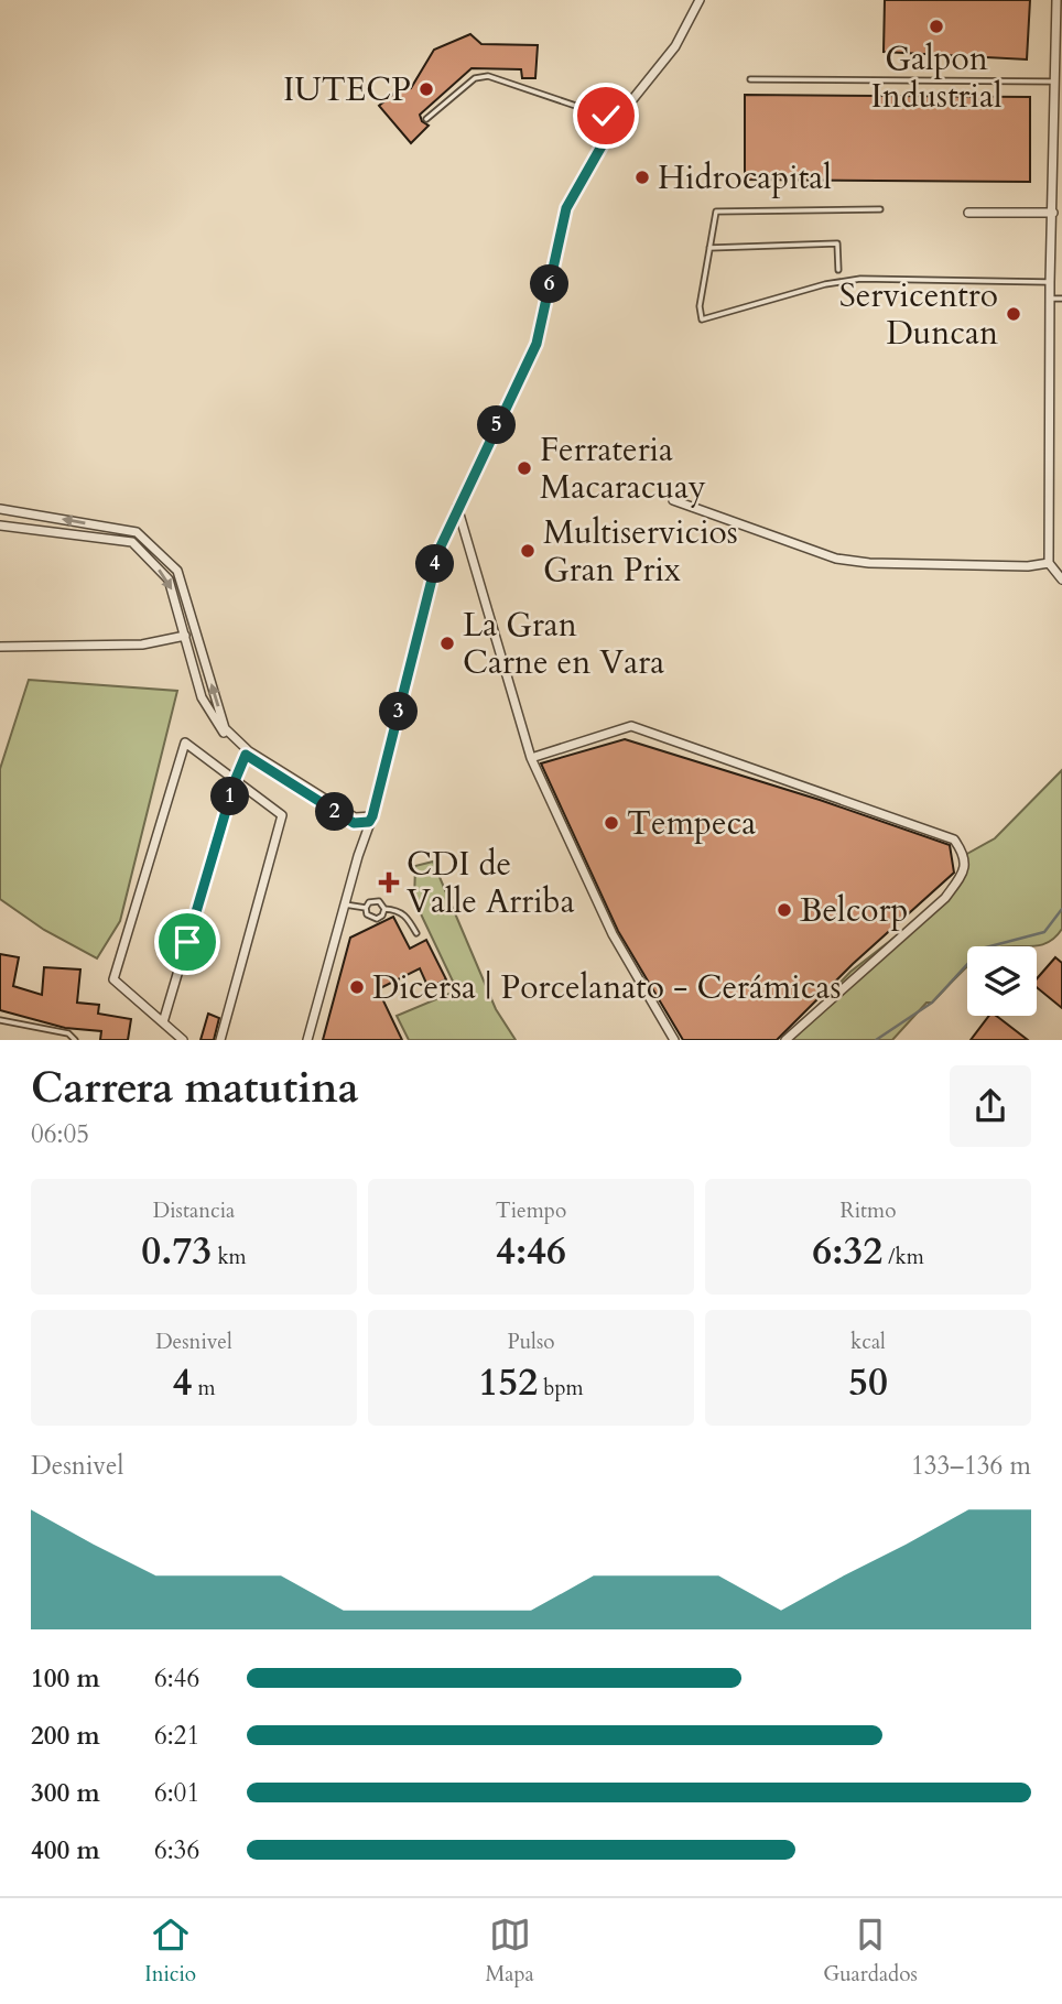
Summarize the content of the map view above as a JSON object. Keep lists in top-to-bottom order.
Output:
{
  "places": {
    "other": [
      "Galpon Industrial",
      "IUTECP",
      "Hidrocapital",
      "Servicentro Duncan",
      "Ferrateria Macaracuay",
      "Multiservicios Gran Prix",
      "La Gran Carne en Vara",
      "Tempeca",
      "Belcorp",
      "Dicersa | Porcelanato - Cerámicas"
    ],
    "health": ["CDI de Valle Arriba"]
  },
  "page": {
    "pins": [
      "6",
      "5",
      "4",
      "3",
      "1",
      "2"
    ],
    "heading": ["Carrera matutina", "06:05"],
    "stats": [
      ["Distancia", "0.73 km"],
      ["Tiempo", "4:46"],
      ["Ritmo", "6:32 /km"],
      ["Desnivel", "4 m"],
      ["Pulso", "152 bpm"],
      ["kcal", "50"]
    ],
    "chart": ["Desnivel", "133–136 m"],
    "list": [
      {
        "name": "100 m",
        "note": "6:46"
      },
      {
        "name": "200 m",
        "note": "6:21"
      },
      {
        "name": "300 m",
        "note": "6:01"
      },
      {
        "name": "400 m",
        "note": "6:36"
      }
    ],
    "tabs": ["Inicio", "Mapa", "Guardados"]
  }
}
